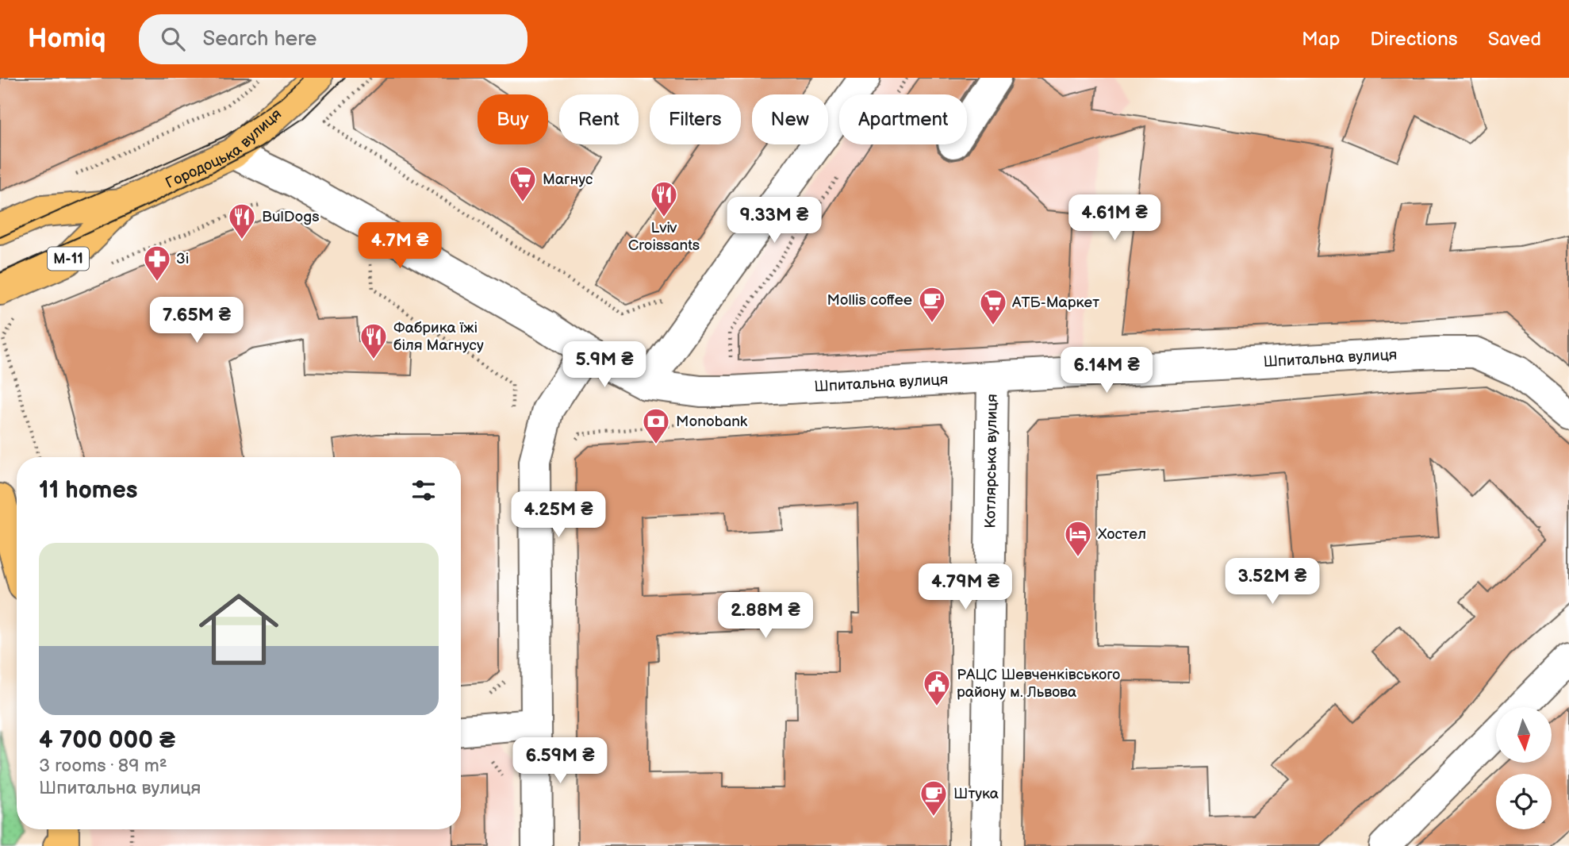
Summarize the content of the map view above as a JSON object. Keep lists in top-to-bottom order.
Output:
{
  "streets": {
    "main road": ["Городоцька вулиця", "М-11"],
    "street": ["Шпитальна вулиця", "Котлярська вулиця"]
  },
  "crossings": [
    ["Городоцька вулиця", "Шпитальна вулиця"],
    ["Шпитальна вулиця", "Котлярська вулиця"]
  ],
  "places": {
    "supermarket": ["Магнус", "АТБ-Маркет"],
    "restaurant": ["Lviv Croissants", "BulDogs", "Фабрика їжі біля Магнусу"],
    "pharmacy": ["3і"],
    "cafe": ["Mollis coffee", "Штука"],
    "bank": ["Monobank"],
    "hotel": ["Хостел"],
    "public building": ["РАЦС Шевченківського району м. Львова"]
  },
  "north": "bottom",
  "page": {
    "header": "Homiq",
    "search": "Search here",
    "nav": ["Map", "Directions", "Saved"],
    "chip": [
      "Buy",
      "Rent",
      "Filters",
      "New",
      "Apartment"
    ],
    "price": [
      "4.61M ₴",
      "9.33M ₴",
      "4.7M ₴",
      "7.65M ₴",
      "5.9M ₴",
      "6.14M ₴",
      "4.25M ₴",
      "3.52M ₴",
      "4.79M ₴",
      "2.88M ₴",
      "6.59M ₴"
    ],
    "heading": "11 homes",
    "list": [
      {
        "name": "4 700 000 ₴",
        "note": "3 rooms · 89 m² · Шпитальна вулиця"
      }
    ]
  }
}
